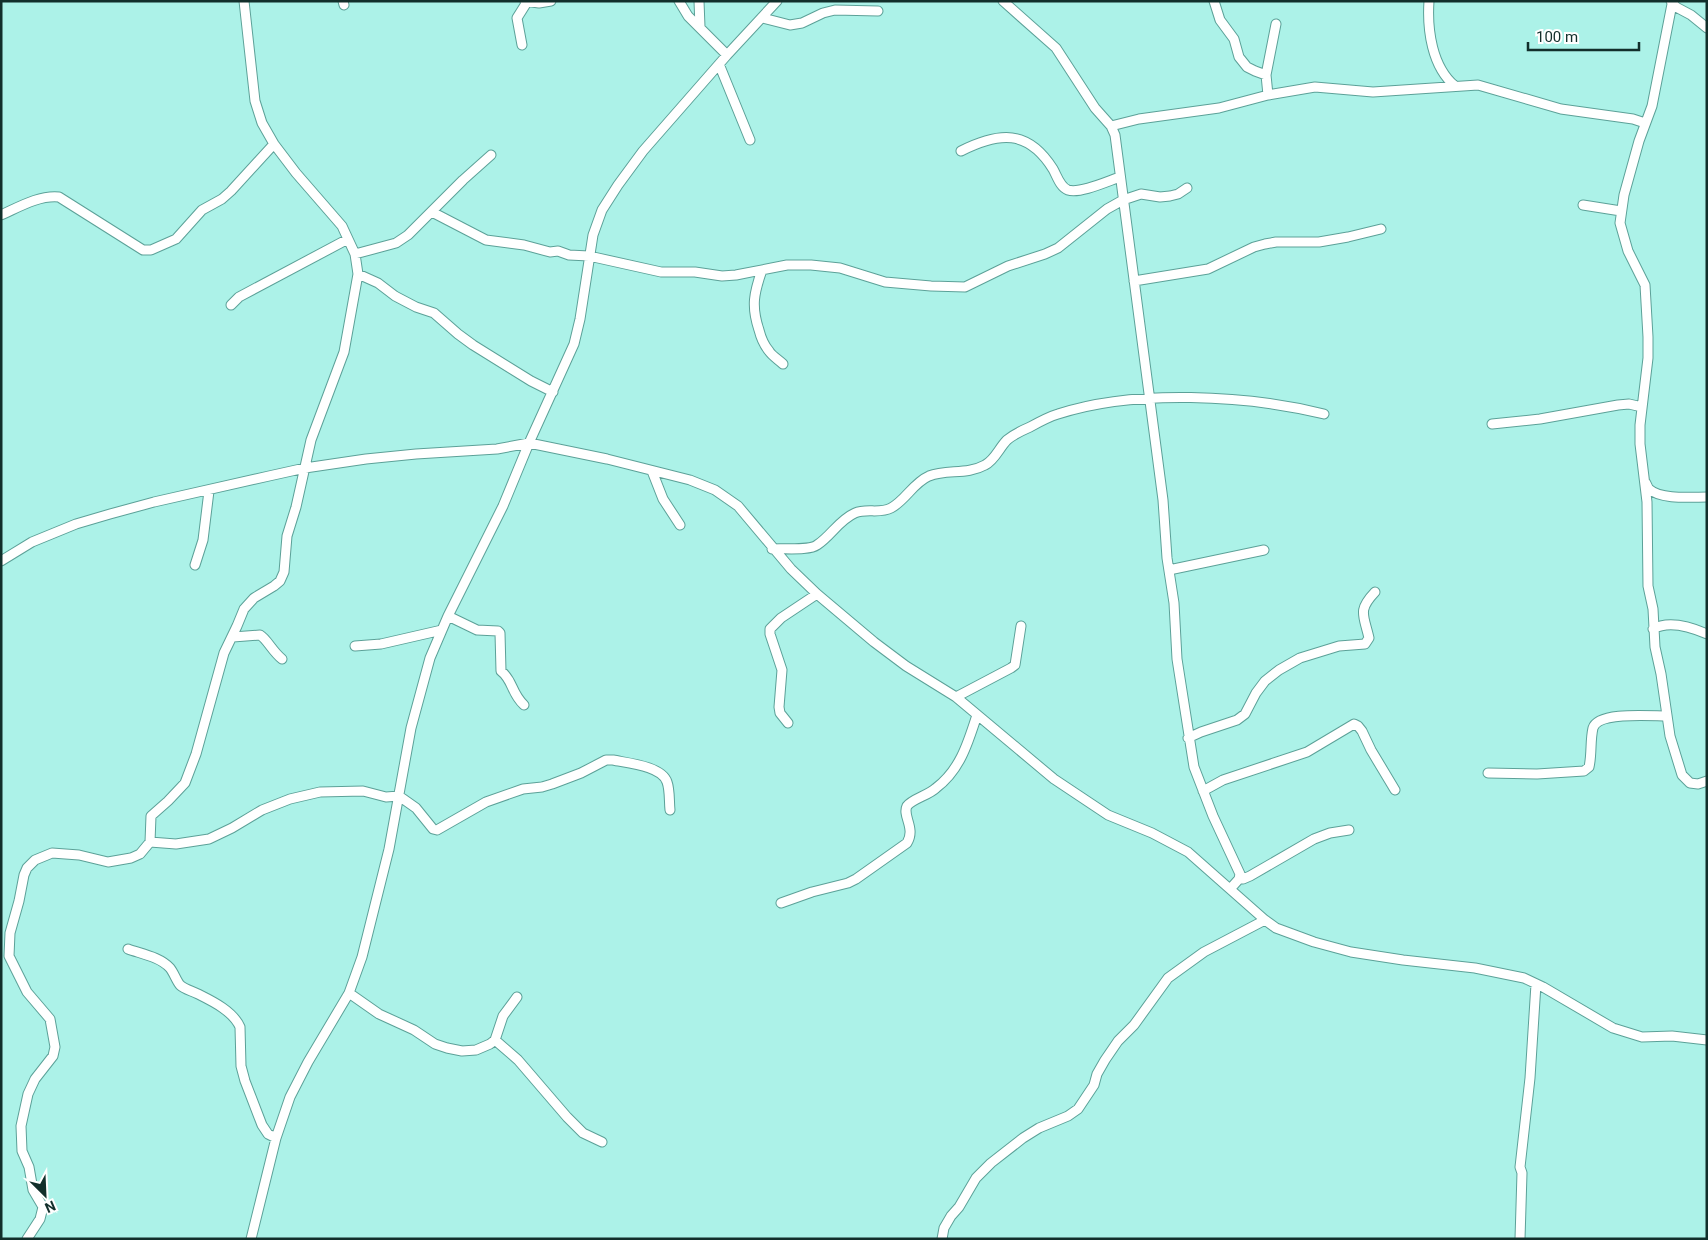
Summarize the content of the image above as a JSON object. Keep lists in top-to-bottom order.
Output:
{
  "scale_bar": "100 m",
  "north": "bottom right"
}
